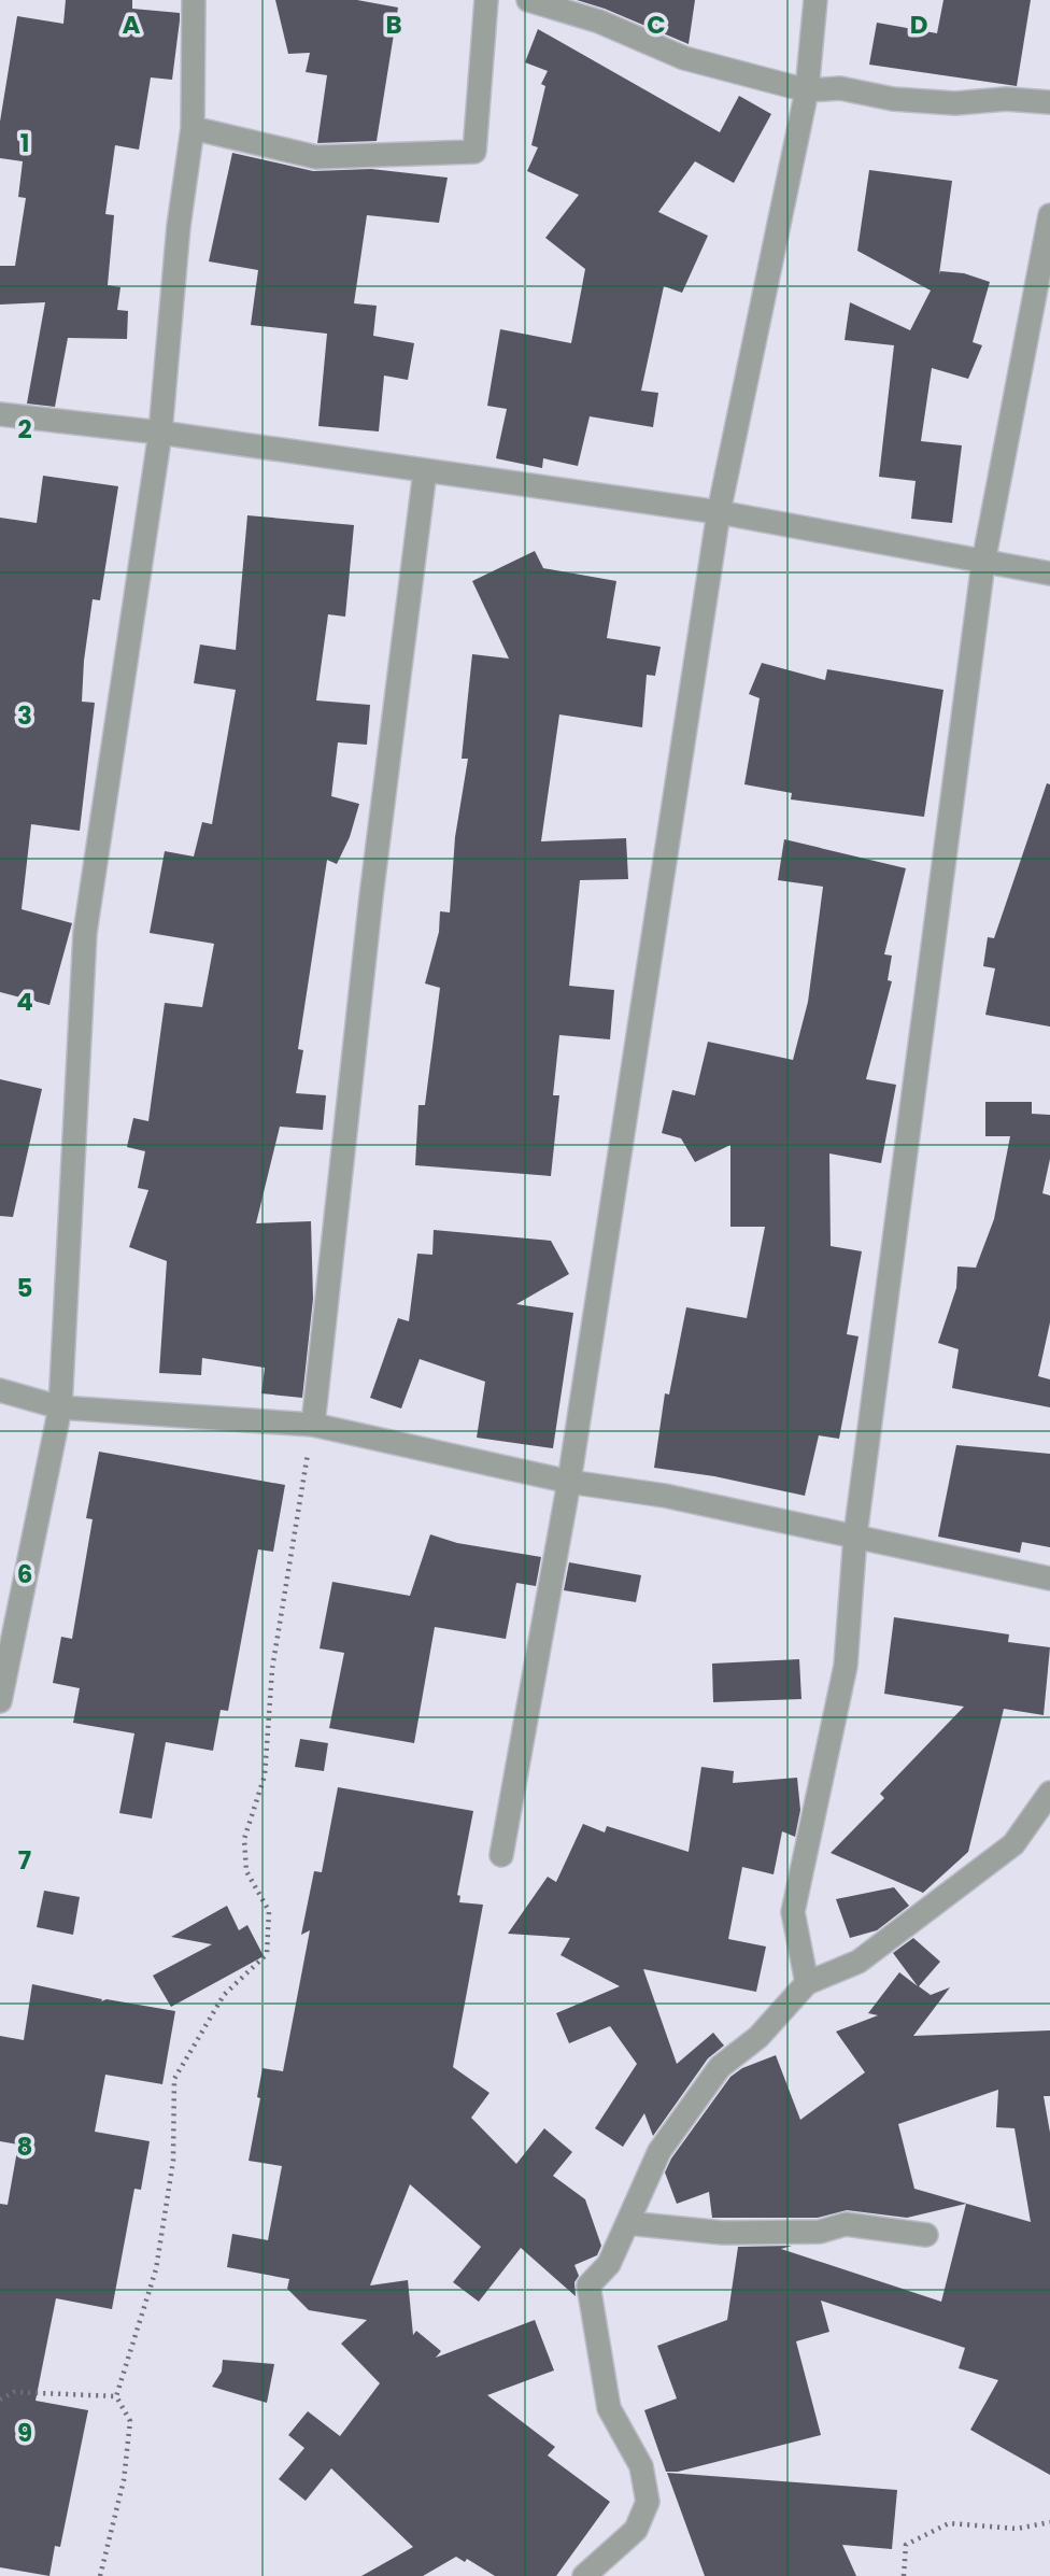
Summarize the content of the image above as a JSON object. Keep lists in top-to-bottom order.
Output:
{
  "grid": {
    "columns": [
      "A",
      "B",
      "C",
      "D"
    ],
    "rows": [
      "1",
      "2",
      "3",
      "4",
      "5",
      "6",
      "7",
      "8",
      "9"
    ]
  }
}
